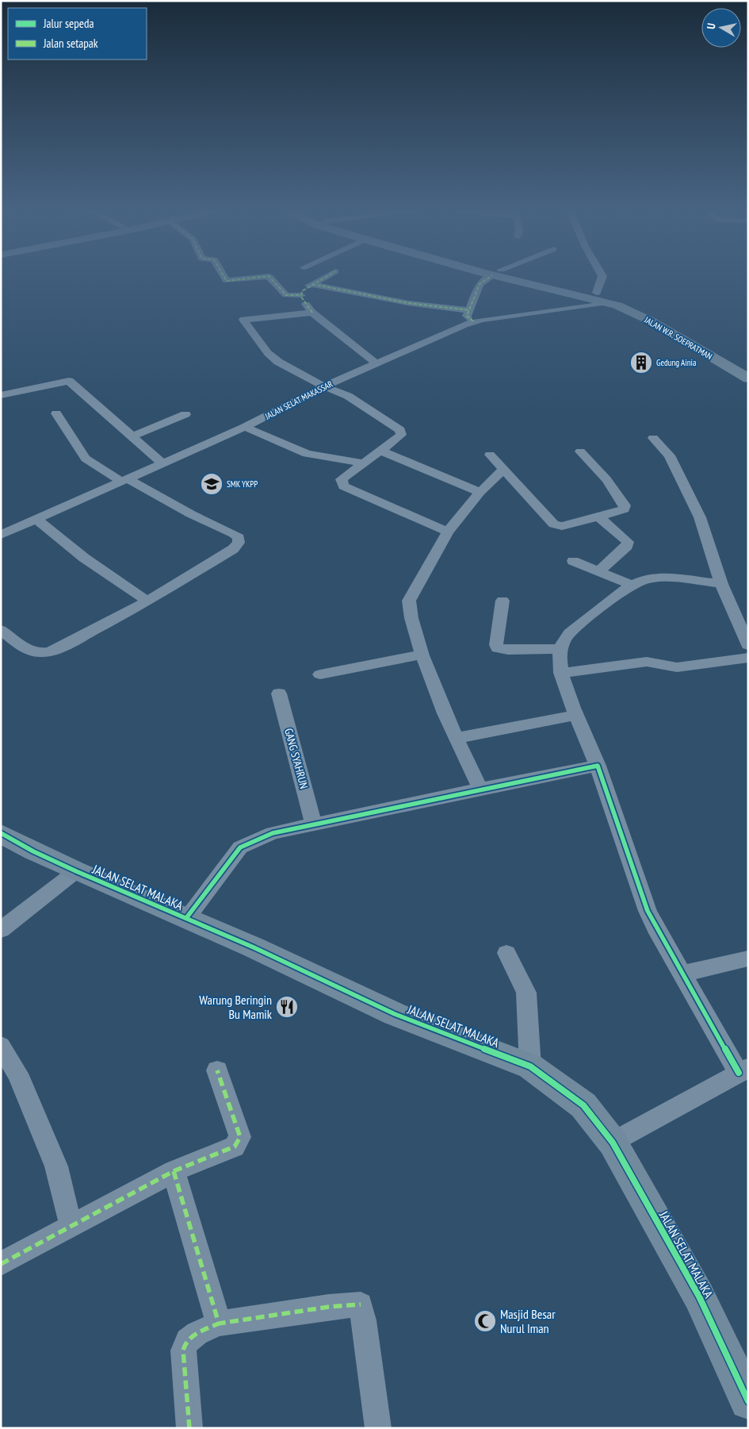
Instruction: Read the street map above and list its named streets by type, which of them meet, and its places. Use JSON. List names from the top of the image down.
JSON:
{
  "streets": {
    "street": [
      "JALAN W.R. SOEPRATMAN",
      "JALAN SELAT MAKASSAR",
      "GANG SYAHRUN",
      "JALAN SELAT MALAKA"
    ]
  },
  "crossings": [
    ["JALAN W.R. SOEPRATMAN", "JALAN SELAT MAKASSAR"]
  ],
  "places": {
    "building": ["Gedung Ainia"],
    "school or university": ["SMK YKPP"],
    "restaurant": ["Warung Beringin Bu Mamik"],
    "mosque": ["Masjid Besar Nurul Iman"]
  },
  "legend": ["Jalur sepeda", "Jalan setapak"],
  "north": "left"
}
